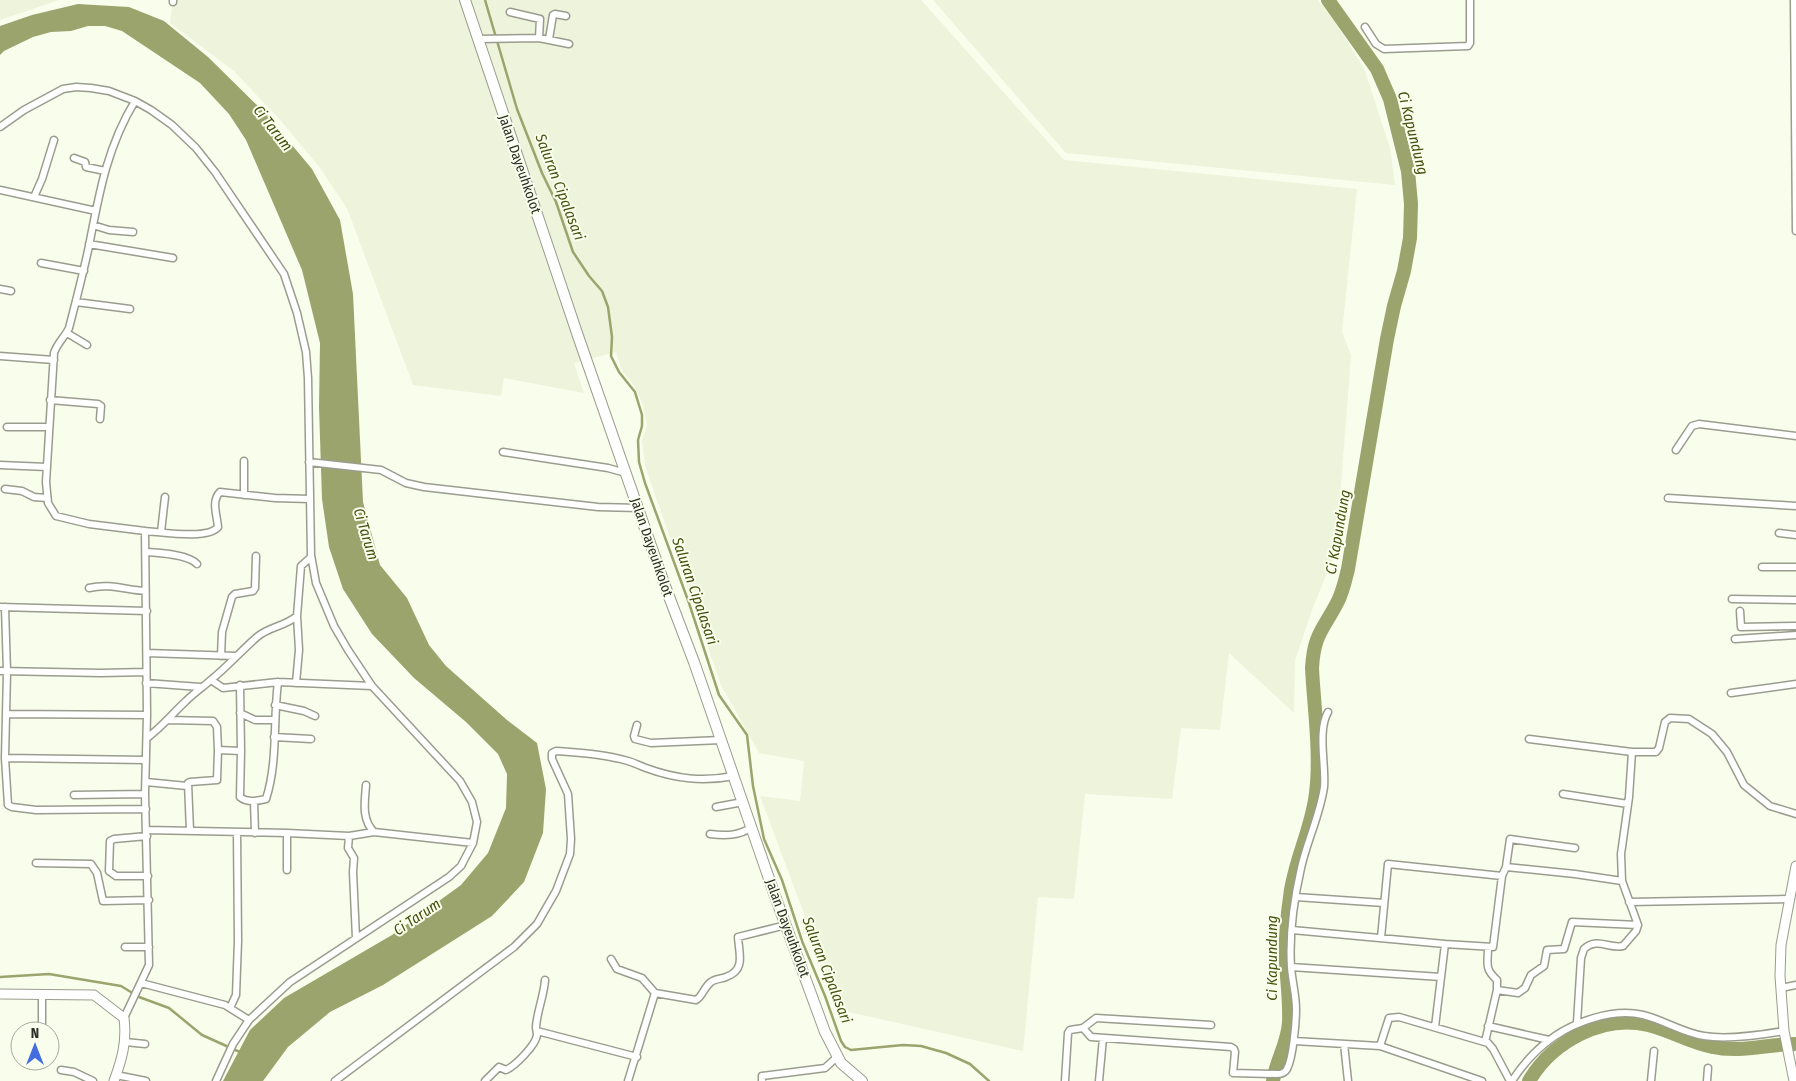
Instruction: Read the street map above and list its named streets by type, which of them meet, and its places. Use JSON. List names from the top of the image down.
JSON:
{
  "streets": {
    "main road": ["Jalan Dayeuhkolot"]
  },
  "water": ["Ci Tarum", "Ci Kapundung", "Saluran Cipalasari"],
  "north": "top"
}
